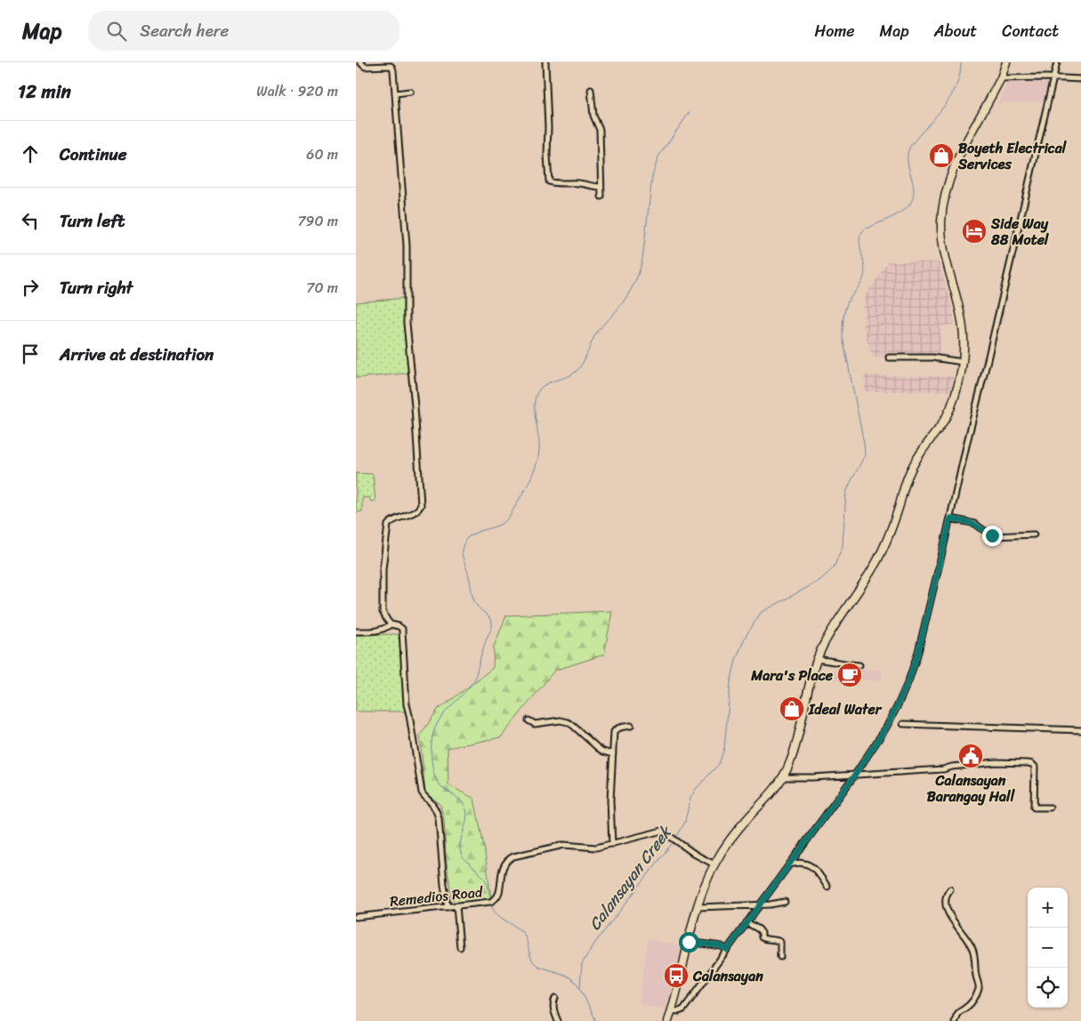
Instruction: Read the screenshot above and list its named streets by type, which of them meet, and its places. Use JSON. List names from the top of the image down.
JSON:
{
  "streets": {
    "street": ["Remedios Road"]
  },
  "water": ["Calansayan Creek"],
  "places": {
    "shop": ["Boyeth Electrical Services", "Ideal Water"],
    "hotel": ["Side Way 88 Motel"],
    "cafe": ["Mara's Place"],
    "public building": ["Calansayan Barangay Hall"],
    "bus stop": ["Calansayan"]
  },
  "page": {
    "header": "Map",
    "search": "Search here",
    "nav": [
      "Home",
      "Map",
      "About",
      "Contact"
    ],
    "heading": ["12 min", "Walk · 920 m"],
    "list": [
      ["Continue", "60 m"],
      ["Turn left", "790 m"],
      ["Turn right", "70 m"],
      "Arrive at destination"
    ],
    "map_buttons": ["+", "−"]
  }
}
